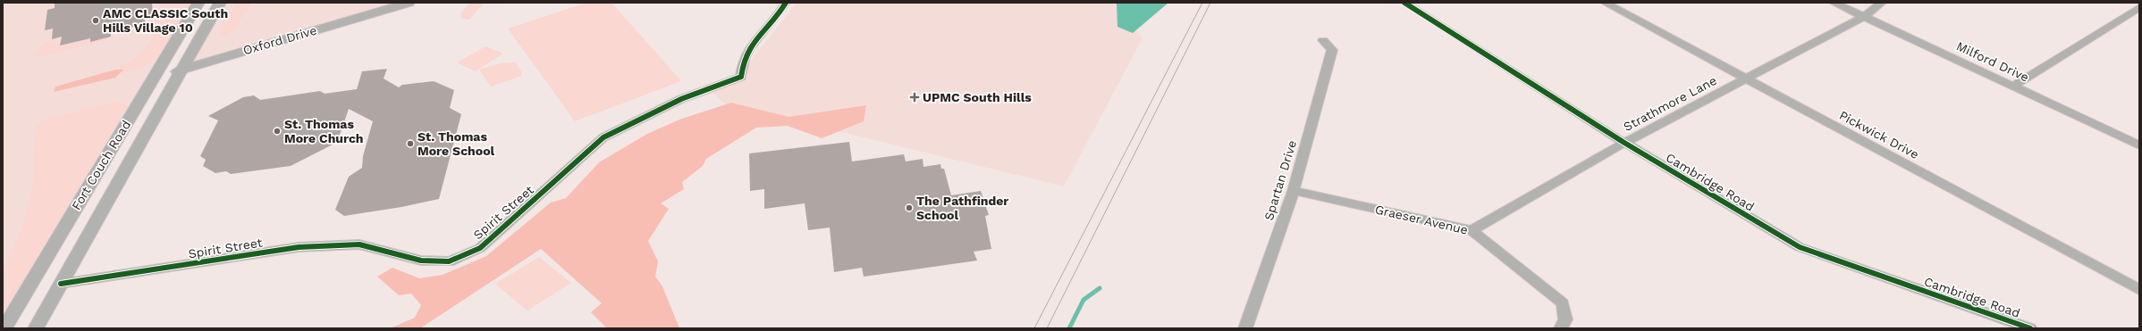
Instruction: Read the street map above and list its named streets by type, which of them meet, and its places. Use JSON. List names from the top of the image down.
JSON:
{
  "streets": {
    "street": [
      "Oxford Drive",
      "Milford Drive",
      "Strathmore Lane",
      "Pickwick Drive",
      "Fort Couch Road",
      "Spartan Drive",
      "Cambridge Road",
      "Spirit Street",
      "Graeser Avenue"
    ]
  },
  "crossings": [
    ["Oxford Drive", "Fort Couch Road"],
    ["Milford Drive", "Strathmore Lane"],
    ["Strathmore Lane", "Pickwick Drive"],
    ["Strathmore Lane", "Cambridge Road"],
    ["Strathmore Lane", "Graeser Avenue"],
    ["Fort Couch Road", "Spirit Street"],
    ["Spartan Drive", "Graeser Avenue"]
  ],
  "places": {
    "other": [
      "AMC CLASSIC South Hills Village 10",
      "St. Thomas More Church",
      "St. Thomas More School",
      "The Pathfinder School"
    ],
    "health": ["UPMC South Hills"]
  }
}
